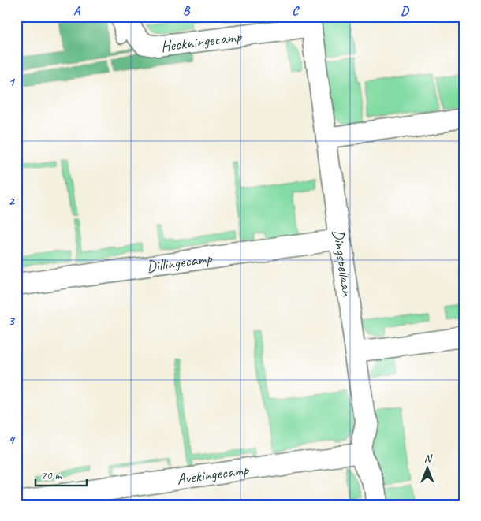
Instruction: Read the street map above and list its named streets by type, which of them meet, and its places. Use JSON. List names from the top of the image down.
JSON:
{
  "streets": {
    "street": [
      "Heckningecamp",
      "Dillingecamp",
      "Dingspellaan",
      "Avekingecamp"
    ]
  },
  "crossings": [
    ["Heckningecamp", "Dingspellaan"],
    ["Dillingecamp", "Dingspellaan"],
    ["Dingspellaan", "Avekingecamp"]
  ],
  "scale_bar": "20 m",
  "north": "top",
  "grid": {
    "columns": [
      "A",
      "B",
      "C",
      "D"
    ],
    "rows": [
      "1",
      "2",
      "3",
      "4"
    ]
  }
}
